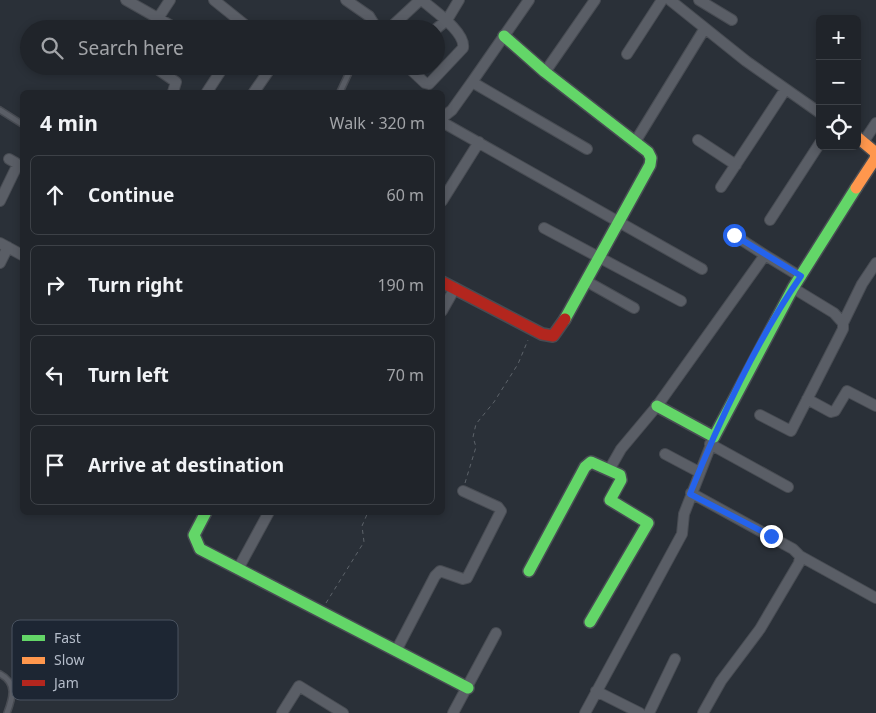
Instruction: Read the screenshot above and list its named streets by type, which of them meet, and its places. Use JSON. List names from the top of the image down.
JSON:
{
  "legend": ["Fast", "Slow", "Jam"],
  "page": {
    "map_buttons": ["+", "−"],
    "search": "Search here",
    "heading": ["4 min", "Walk · 320 m"],
    "list": [
      ["Continue", "60 m"],
      ["Turn right", "190 m"],
      ["Turn left", "70 m"],
      "Arrive at destination"
    ]
  }
}
